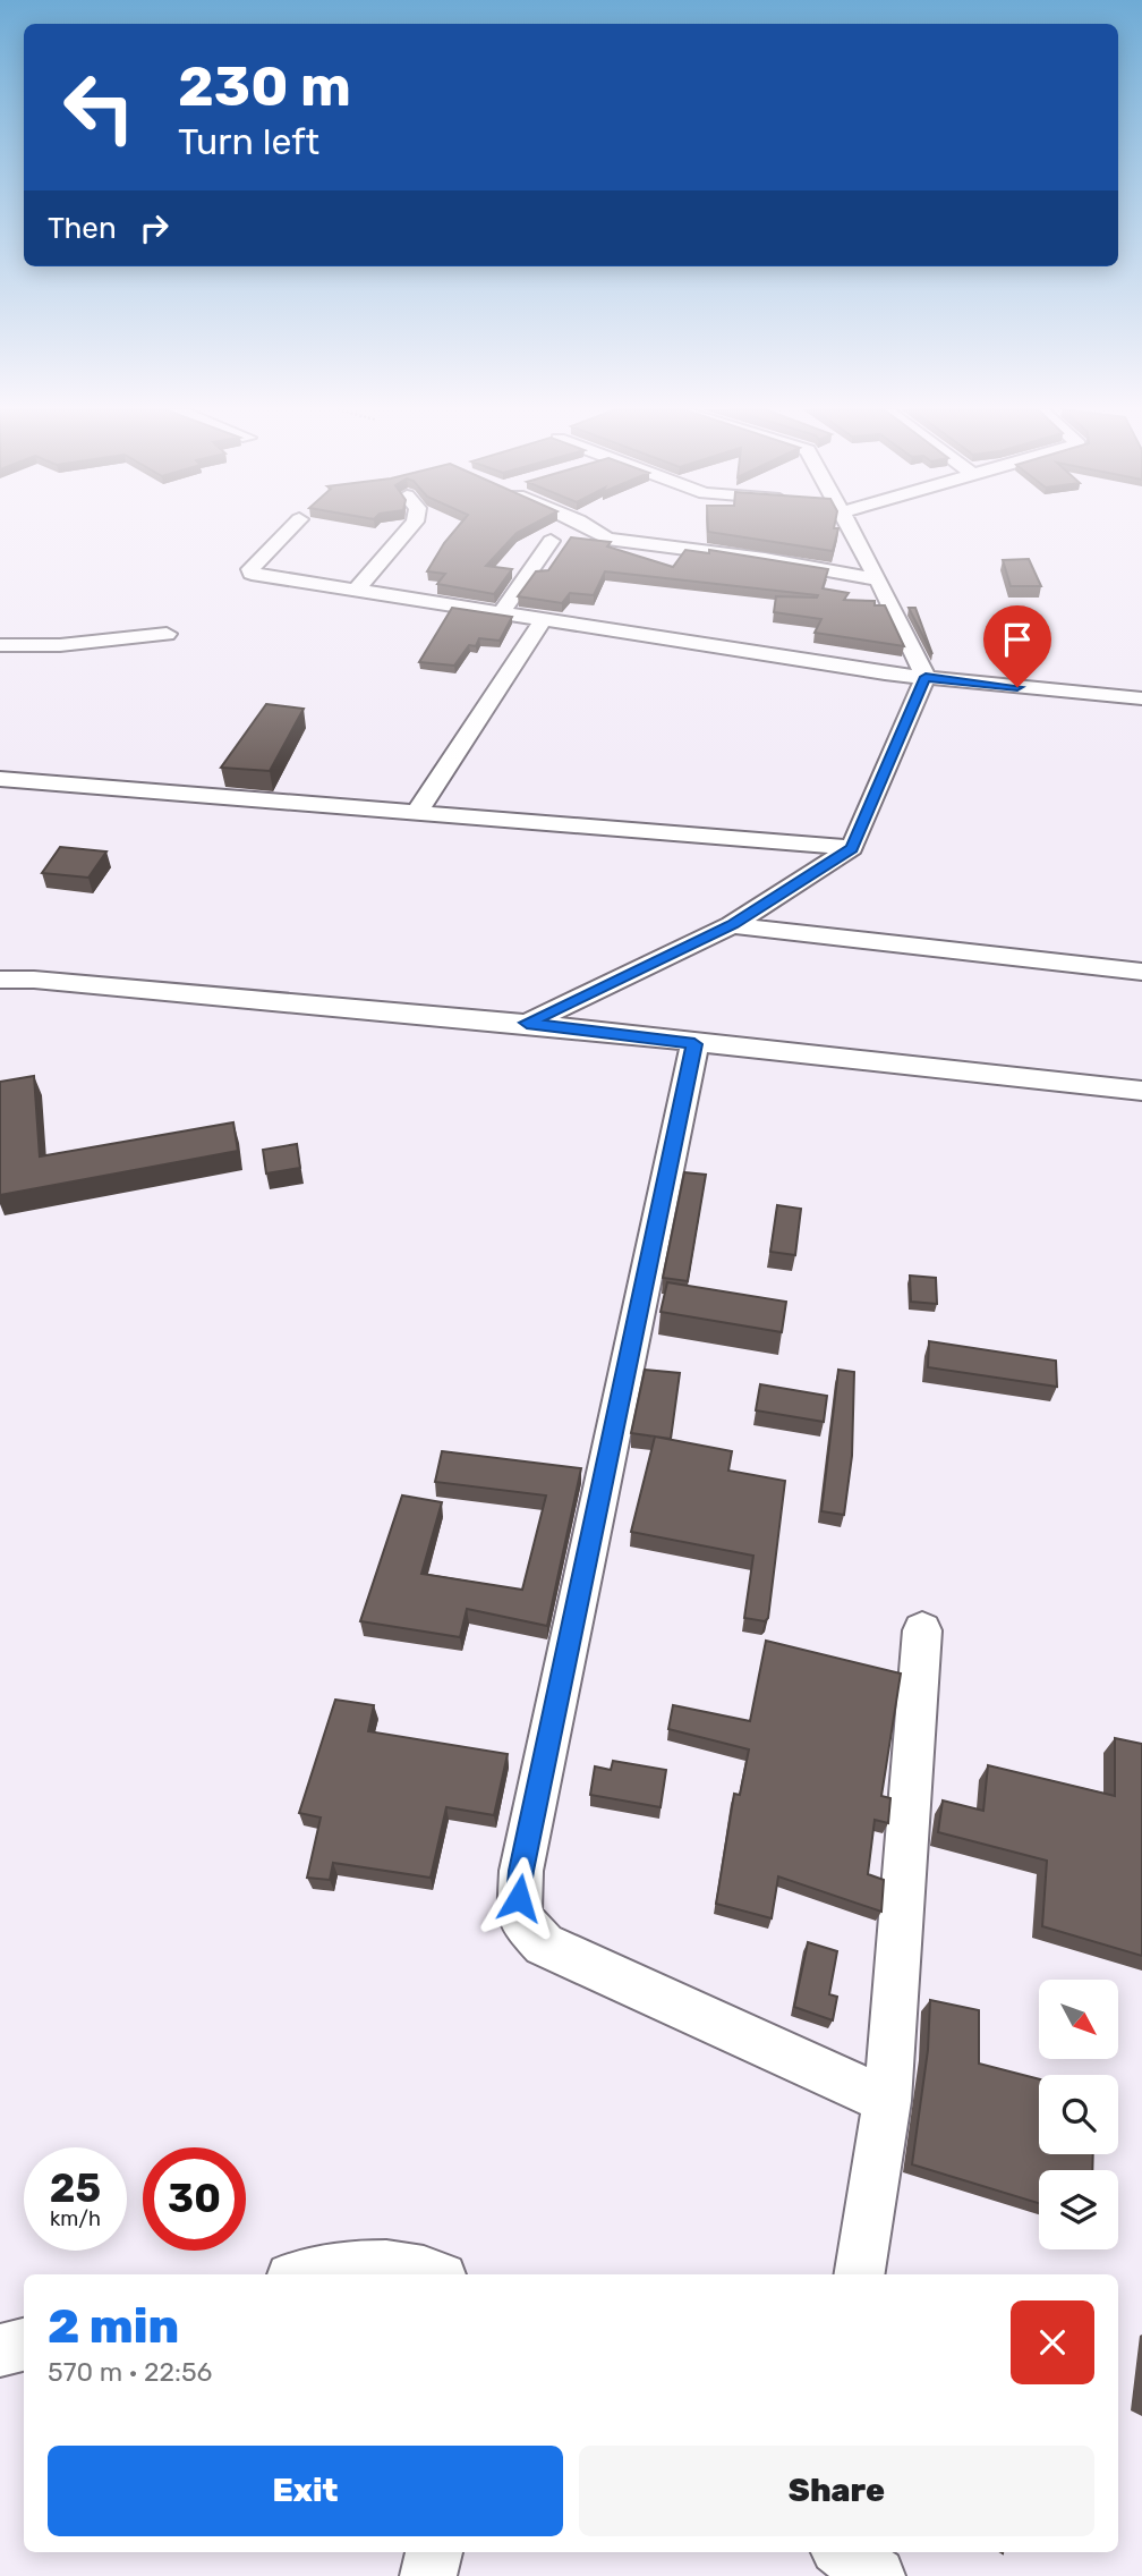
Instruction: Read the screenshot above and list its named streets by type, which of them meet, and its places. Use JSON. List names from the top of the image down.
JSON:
{
  "north": "bottom right",
  "page": {
    "turn": ["230 m", "Turn left"],
    "then": "Then",
    "speed": "25 km/h",
    "limit": "30",
    "heading": ["2 min", "570 m · 22:56"],
    "buttons": ["Exit", "Share"]
  }
}
